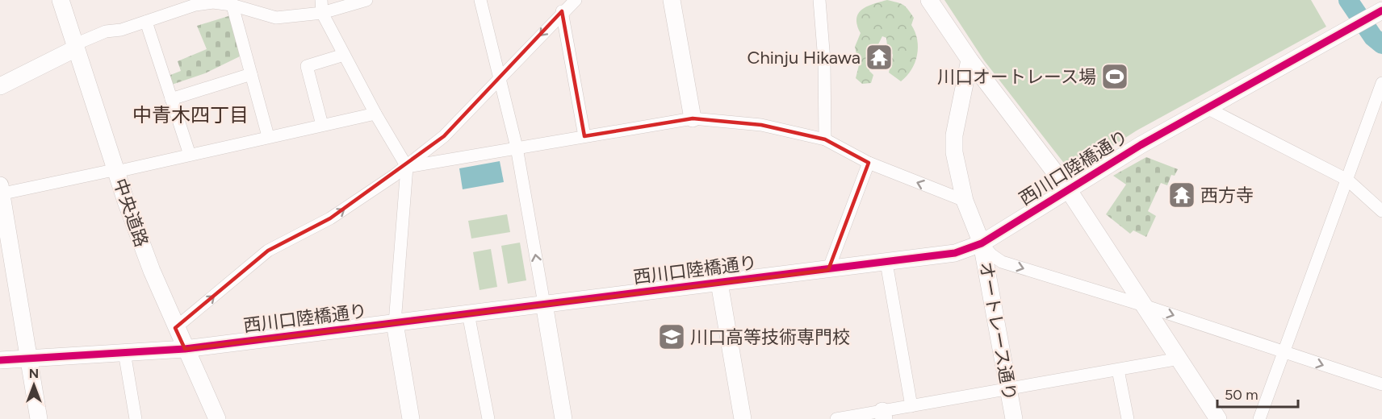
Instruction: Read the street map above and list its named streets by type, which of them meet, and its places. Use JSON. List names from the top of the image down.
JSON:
{
  "streets": {
    "street": ["西川口陸橋通り", "中央道路", "オートレース通り"]
  },
  "crossings": [
    ["西川口陸橋通り", "中央道路"],
    ["西川口陸橋通り", "オートレース通り"]
  ],
  "districts": ["中青木四丁目"],
  "places": {
    "temple": ["Chinju Hikawa", "西方寺"],
    "sports": ["川口オートレース場"],
    "school or university": ["川口高等技術専門校"]
  },
  "scale_bar": "50 m",
  "north": "top"
}
